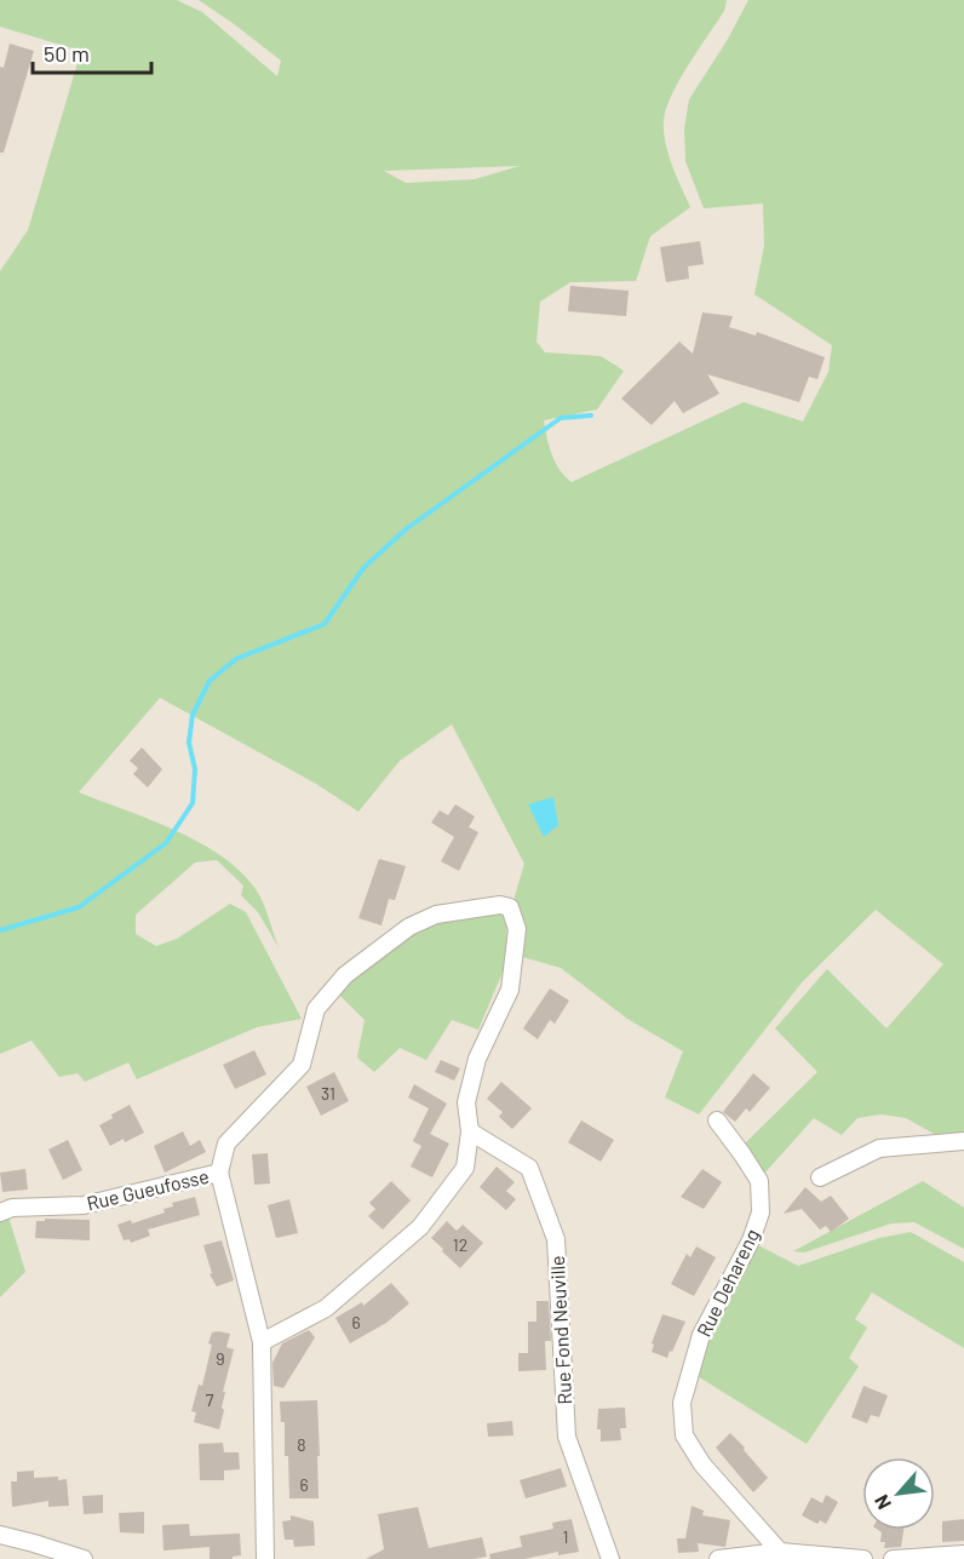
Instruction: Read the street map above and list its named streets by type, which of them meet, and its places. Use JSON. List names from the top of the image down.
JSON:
{
  "streets": {
    "street": ["Rue Gueufosse", "Rue Dehareng", "Rue Fond Neuville"]
  },
  "crossings": [
    ["Rue Gueufosse", "Rue Fond Neuville"]
  ],
  "house_numbers": [
    "31",
    "12",
    "6",
    "9",
    "7",
    "8",
    "6",
    "1"
  ],
  "scale_bar": "50 m",
  "north": "bottom left"
}
